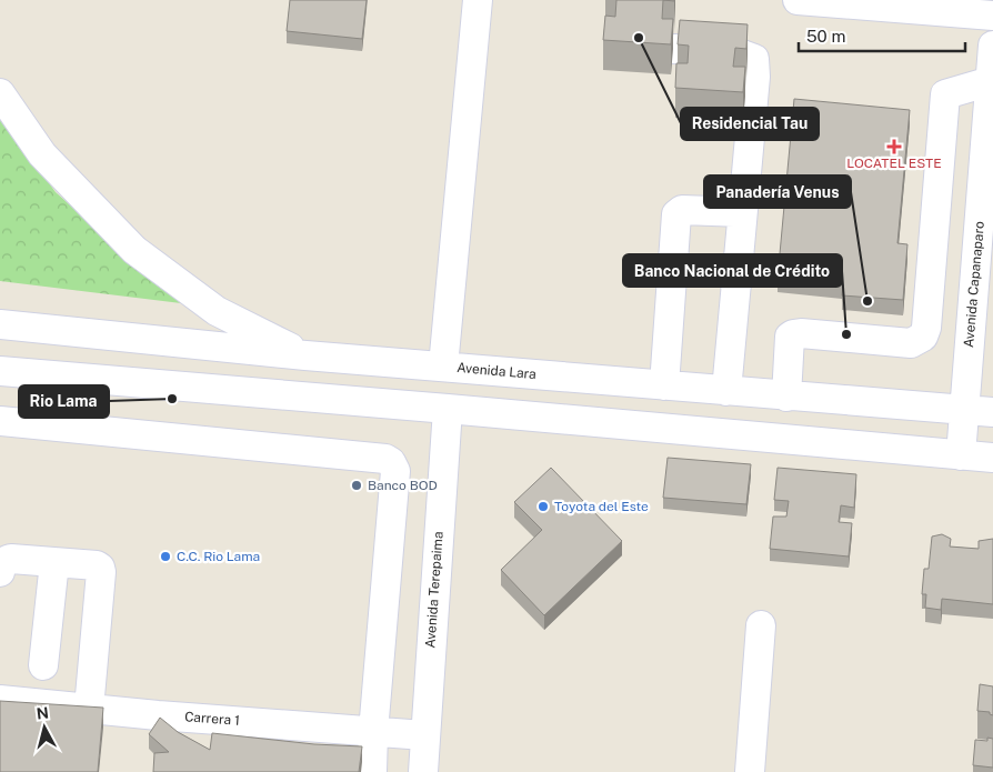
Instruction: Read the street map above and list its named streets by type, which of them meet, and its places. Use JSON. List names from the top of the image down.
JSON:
{
  "streets": {
    "street": [
      "Avenida Capanaparo",
      "Avenida Lara",
      "Avenida Terepaima",
      "Carrera 1"
    ]
  },
  "crossings": [
    ["Avenida Capanaparo", "Avenida Lara"],
    ["Avenida Terepaima", "Carrera 1"]
  ],
  "places": {
    "other": [
      "Residencial Tau",
      "Panadería Venus",
      "Banco Nacional de Crédito",
      "Rio Lama",
      "Banco BOD",
      "Toyota del Este",
      "C.C. Rio Lama"
    ],
    "health": ["LOCATEL ESTE"]
  },
  "scale_bar": "50 m",
  "north": "top"
}
